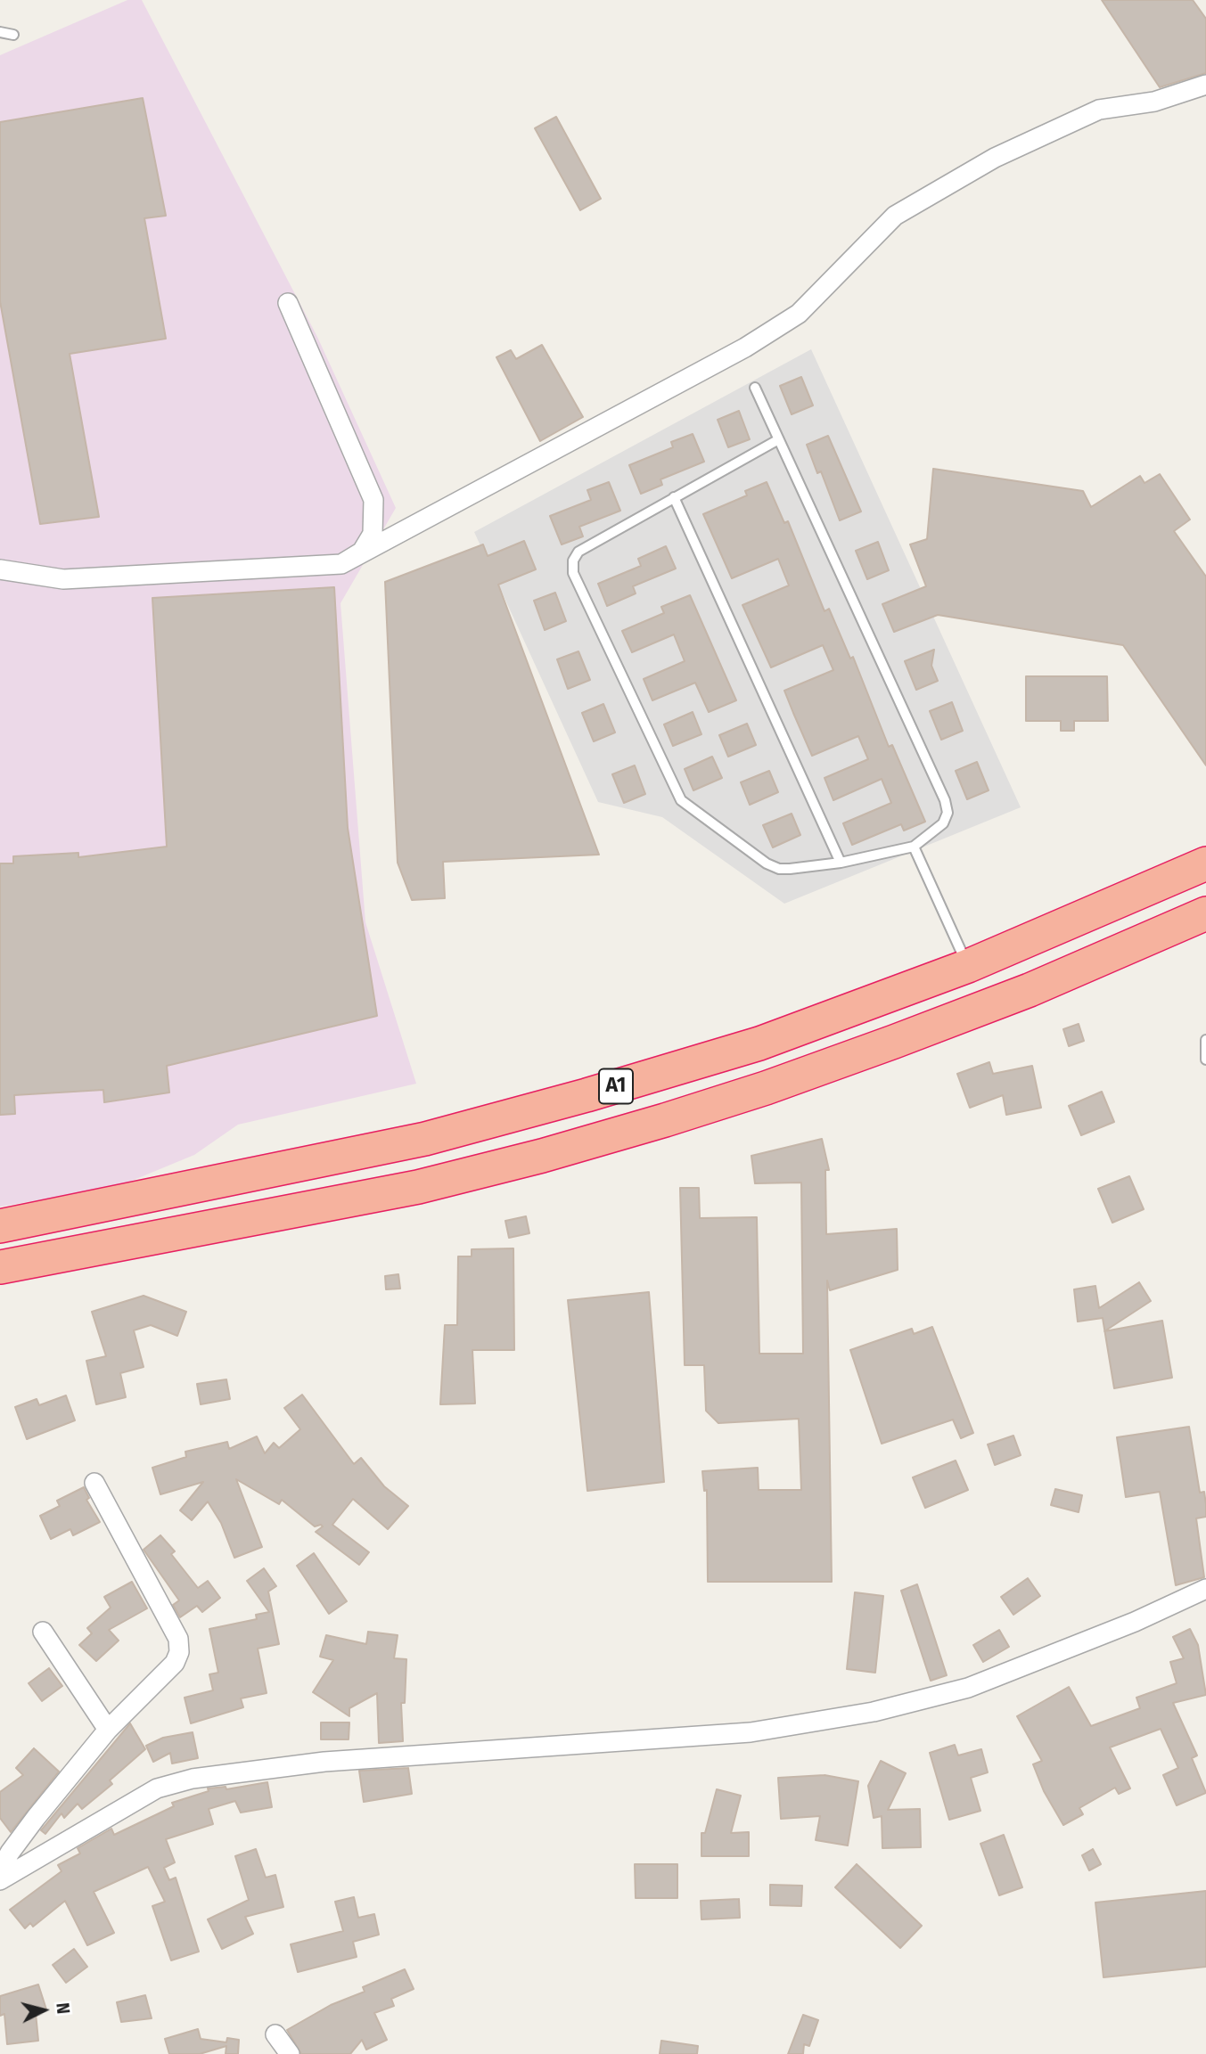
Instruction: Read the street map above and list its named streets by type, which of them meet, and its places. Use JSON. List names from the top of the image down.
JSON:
{
  "streets": {
    "highway": ["A1"]
  },
  "north": "right"
}
